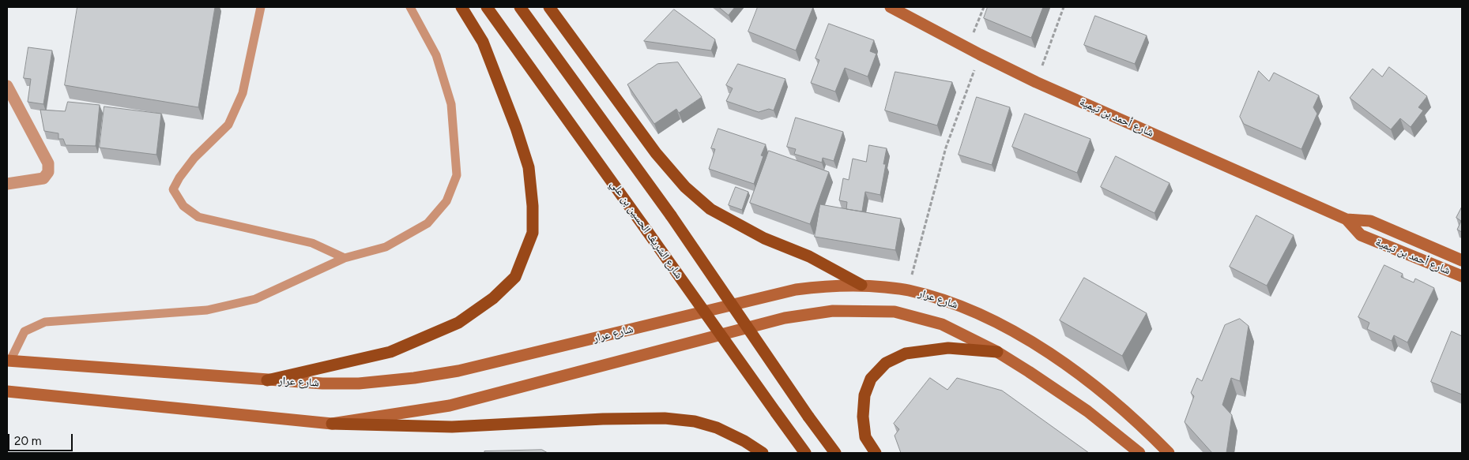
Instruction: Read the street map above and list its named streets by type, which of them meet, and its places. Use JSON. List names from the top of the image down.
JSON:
{
  "streets": {
    "main road": ["شارع أحمد بن تيمية", "شارع الشريف الحسين بن علي", "شارع عرار"]
  },
  "scale_bar": "20 m"
}
